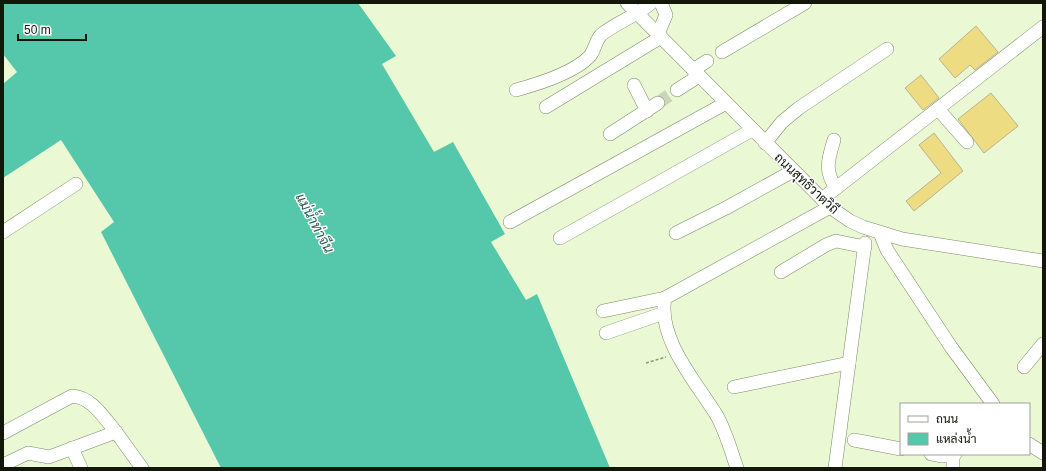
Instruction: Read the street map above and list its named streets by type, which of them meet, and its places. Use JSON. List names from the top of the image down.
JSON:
{
  "streets": {
    "street": ["ถนนสุทธิวาตวิถี"]
  },
  "water": ["แม่น้ำท่าจีน"],
  "legend": ["ถนน", "แหล่งน้ำ"],
  "scale_bar": "50 m"
}
